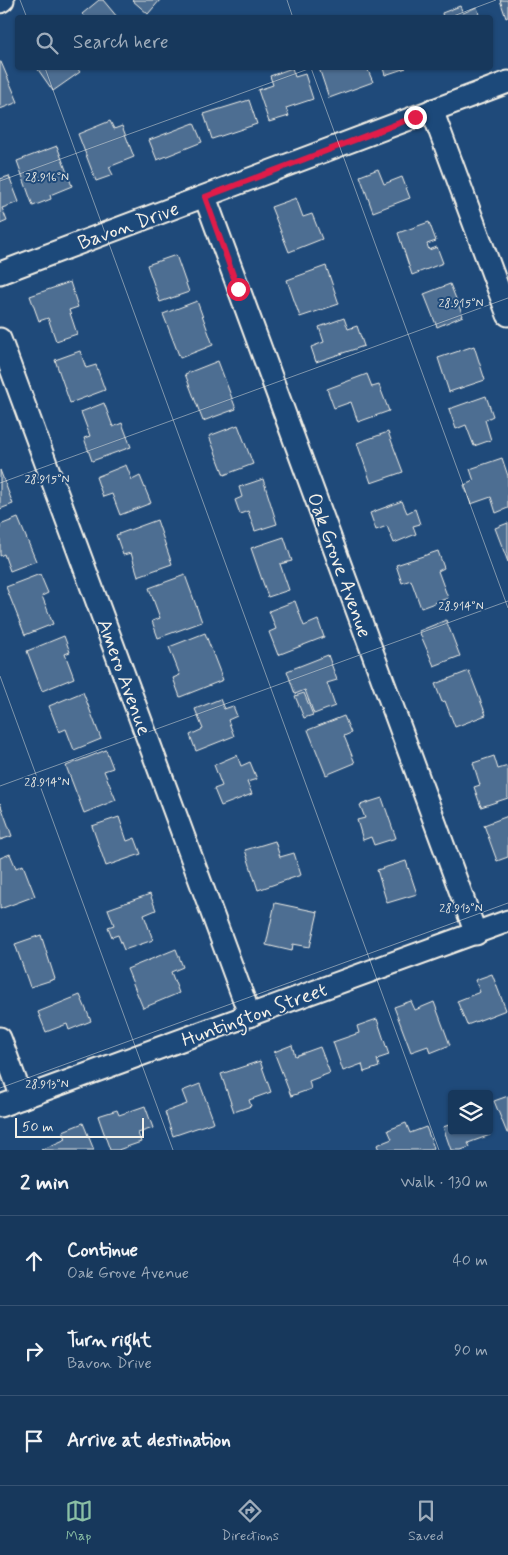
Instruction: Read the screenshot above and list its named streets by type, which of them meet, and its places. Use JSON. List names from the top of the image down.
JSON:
{
  "streets": {
    "street": [
      "Bavon Drive",
      "Oak Grove Avenue",
      "Amero Avenue",
      "Huntington Street"
    ]
  },
  "crossings": [
    ["Bavon Drive", "Oak Grove Avenue"],
    ["Oak Grove Avenue", "Huntington Street"],
    ["Amero Avenue", "Huntington Street"]
  ],
  "scale_bar": "50 m",
  "page": {
    "search": "Search here",
    "scale": "50 m",
    "heading": ["2 min", "Walk · 130 m"],
    "list": [
      ["Continue", "Oak Grove Avenue", "40 m"],
      ["Turn right", "Bavon Drive", "90 m"],
      "Arrive at destination"
    ],
    "nav": ["Map", "Directions", "Saved"]
  },
  "coordinates": [
    "28.916°N",
    "28.915°N",
    "28.914°N",
    "28.913°N"
  ]
}
